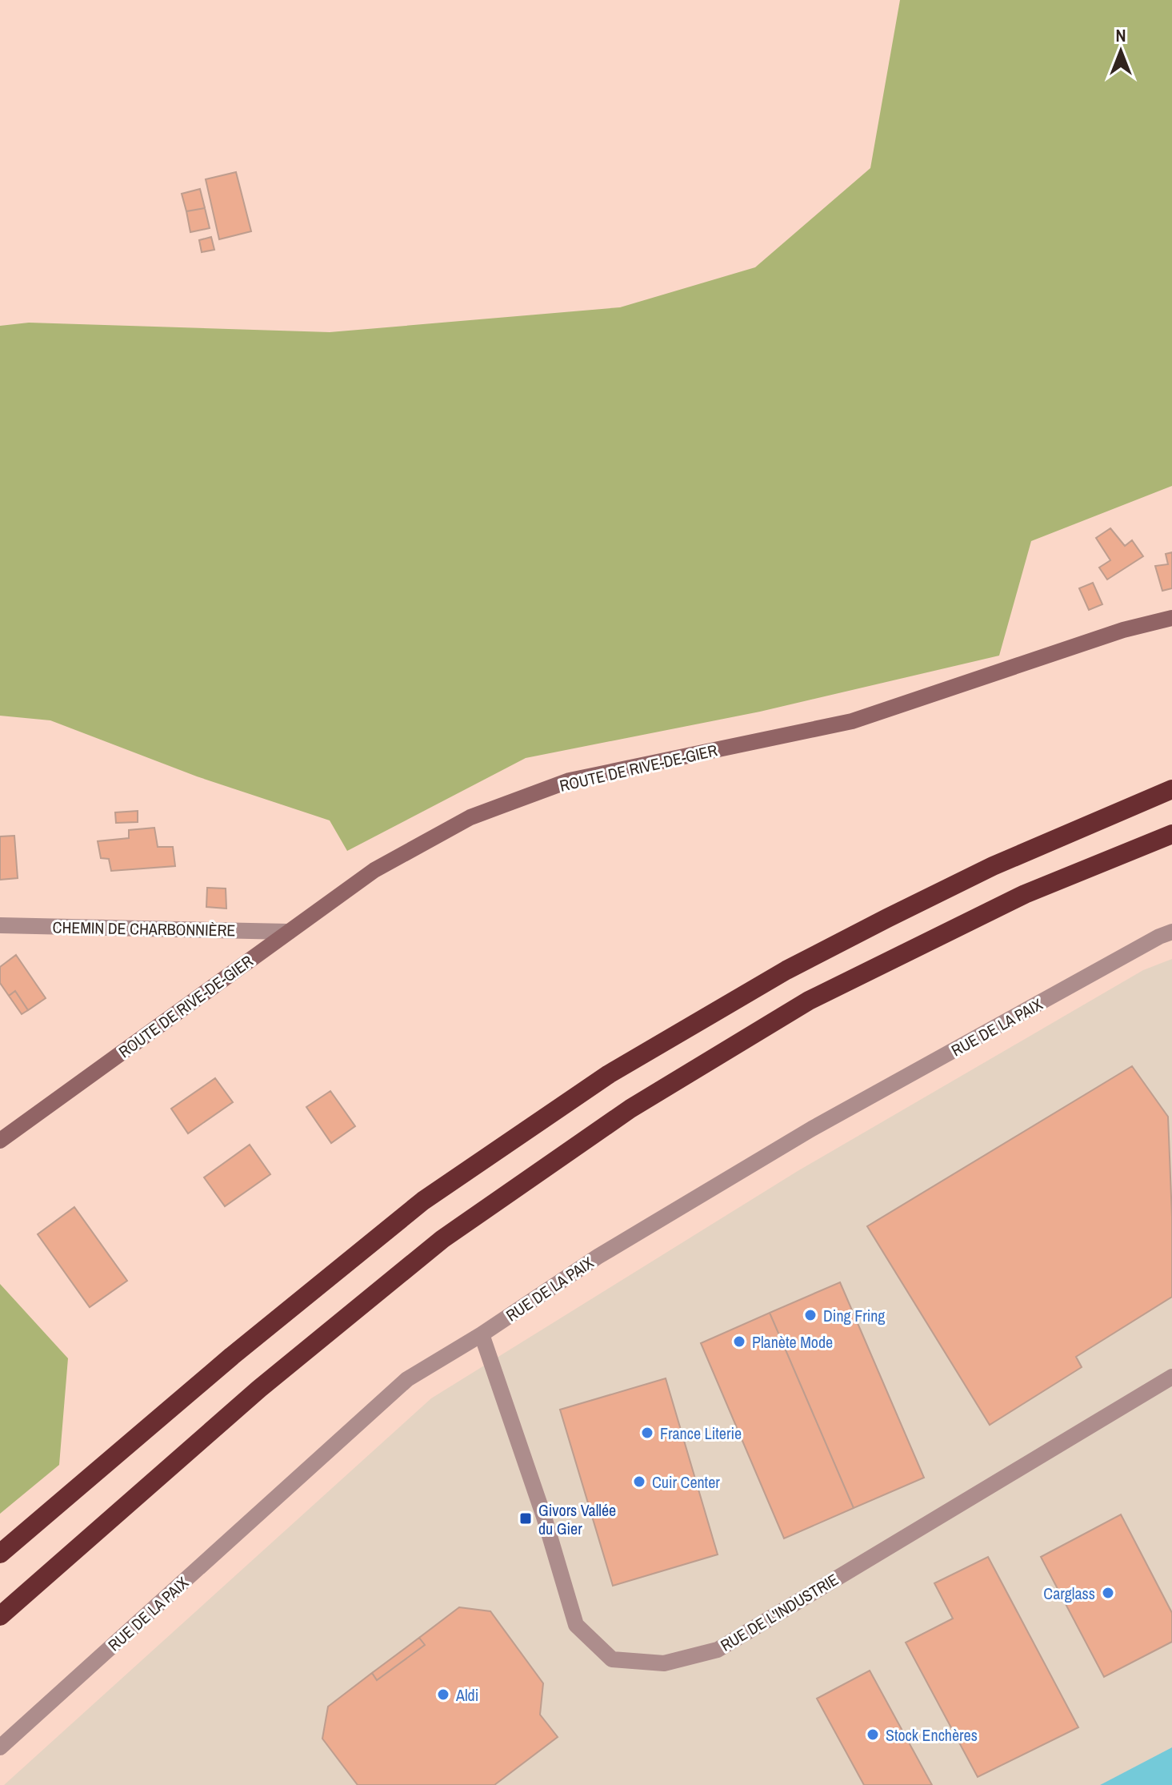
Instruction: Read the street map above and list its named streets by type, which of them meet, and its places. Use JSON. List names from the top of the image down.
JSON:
{
  "streets": {
    "main road": ["ROUTE DE RIVE-DE-GIER"],
    "street": ["CHEMIN DE CHARBONNIÈRE", "RUE DE LA PAIX", "RUE DE L'INDUSTRIE"]
  },
  "crossings": [
    ["ROUTE DE RIVE-DE-GIER", "CHEMIN DE CHARBONNIÈRE"],
    ["RUE DE LA PAIX", "RUE DE L'INDUSTRIE"]
  ],
  "places": {
    "other": [
      "Ding Fring",
      "Planète Mode",
      "France Literie",
      "Cuir Center",
      "Carglass",
      "Aldi",
      "Stock Enchères"
    ],
    "transit": ["Givors Vallée du Gier"]
  },
  "north": "top"
}
